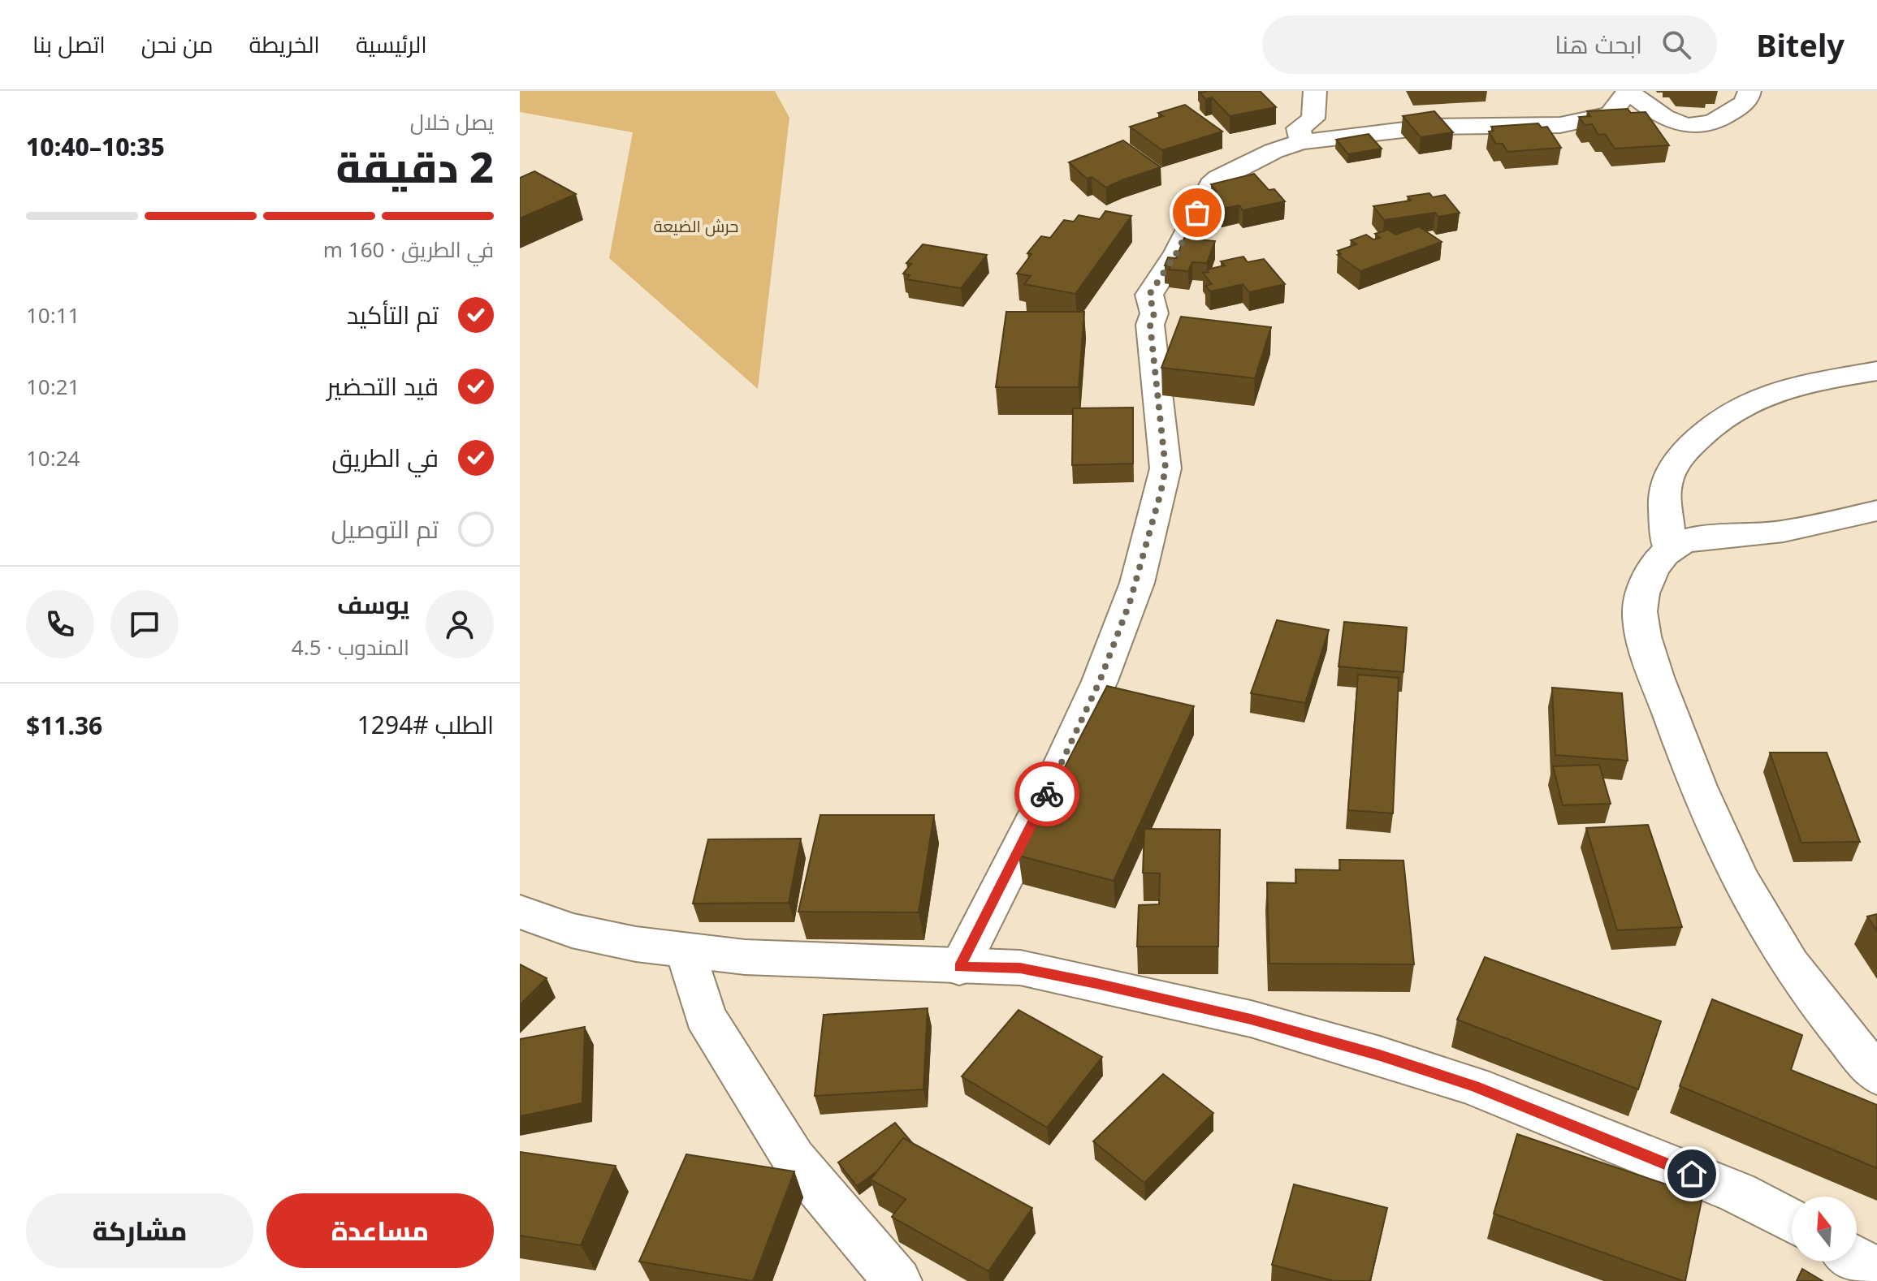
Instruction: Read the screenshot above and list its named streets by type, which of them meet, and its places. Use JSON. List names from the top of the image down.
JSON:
{
  "parks": ["حرش الضيعة"],
  "north": "top",
  "page": {
    "header": "Bitely",
    "search": "ابحث هنا",
    "nav": [
      "الرئيسية",
      "الخريطة",
      "من نحن",
      "اتصل بنا"
    ],
    "heading": ["2 دقيقة", "يصل خلال", "10:35–10:40"],
    "panel": [
      "يوسف",
      "المندوب · 4.5",
      "الطلب #1294",
      "$11.36"
    ],
    "bar": "في الطريق · 160 m",
    "list": [
      ["تم التأكيد", "10:11"],
      ["قيد التحضير", "10:21"],
      ["في الطريق", "10:24"],
      "تم التوصيل"
    ],
    "buttons": ["مساعدة", "مشاركة"]
  }
}
